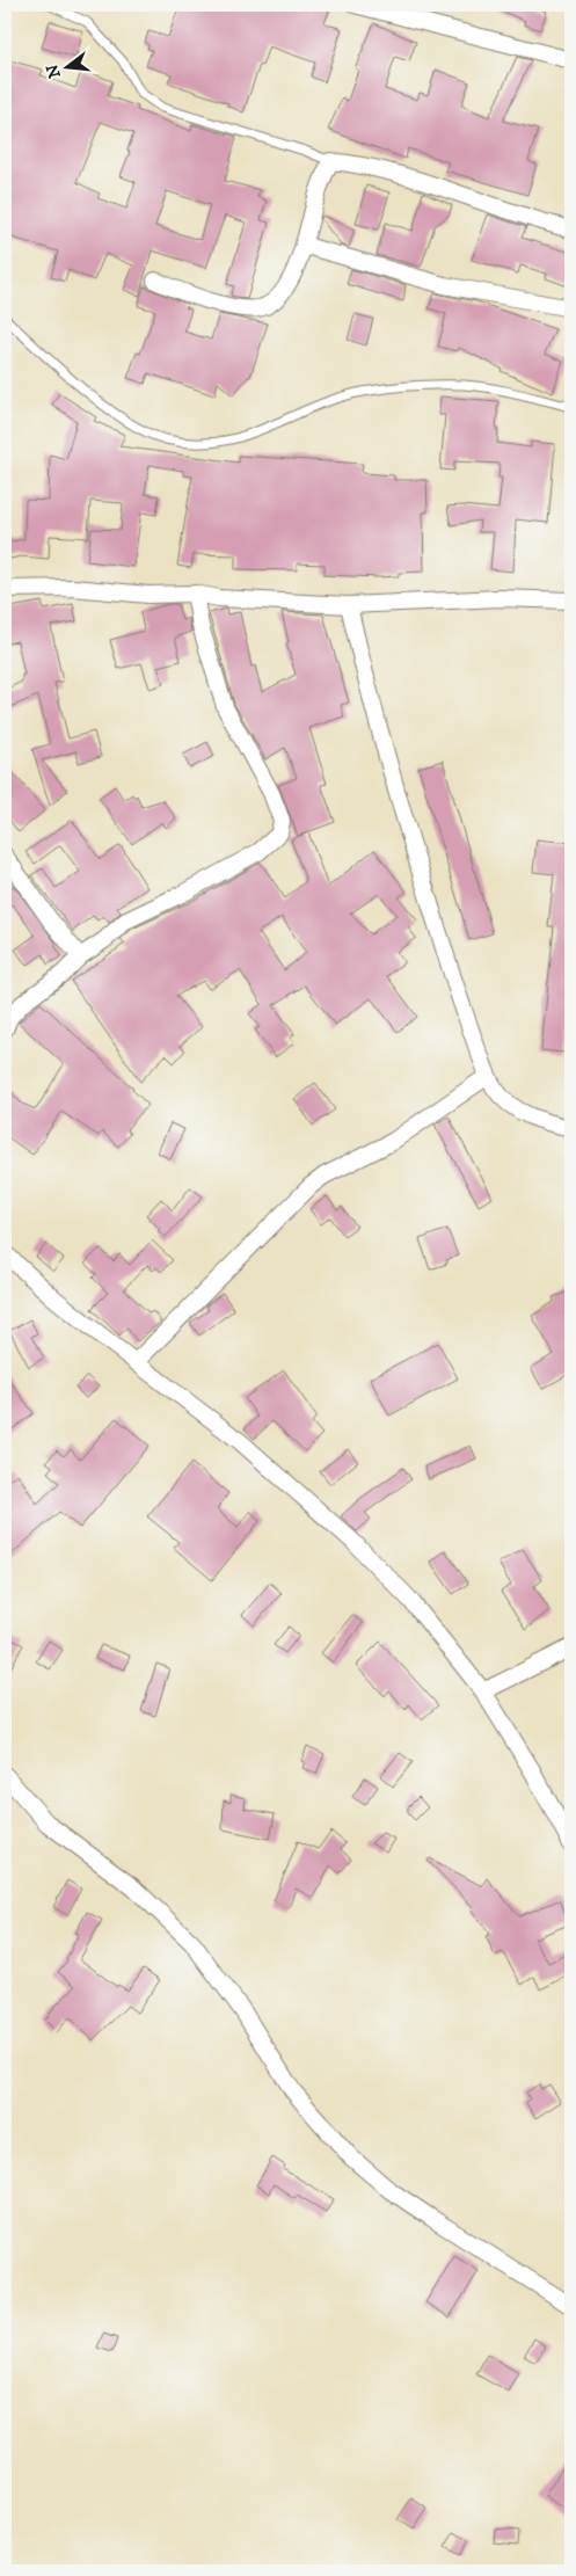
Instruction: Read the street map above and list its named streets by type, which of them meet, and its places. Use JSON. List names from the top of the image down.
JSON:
{
  "north": "left"
}
